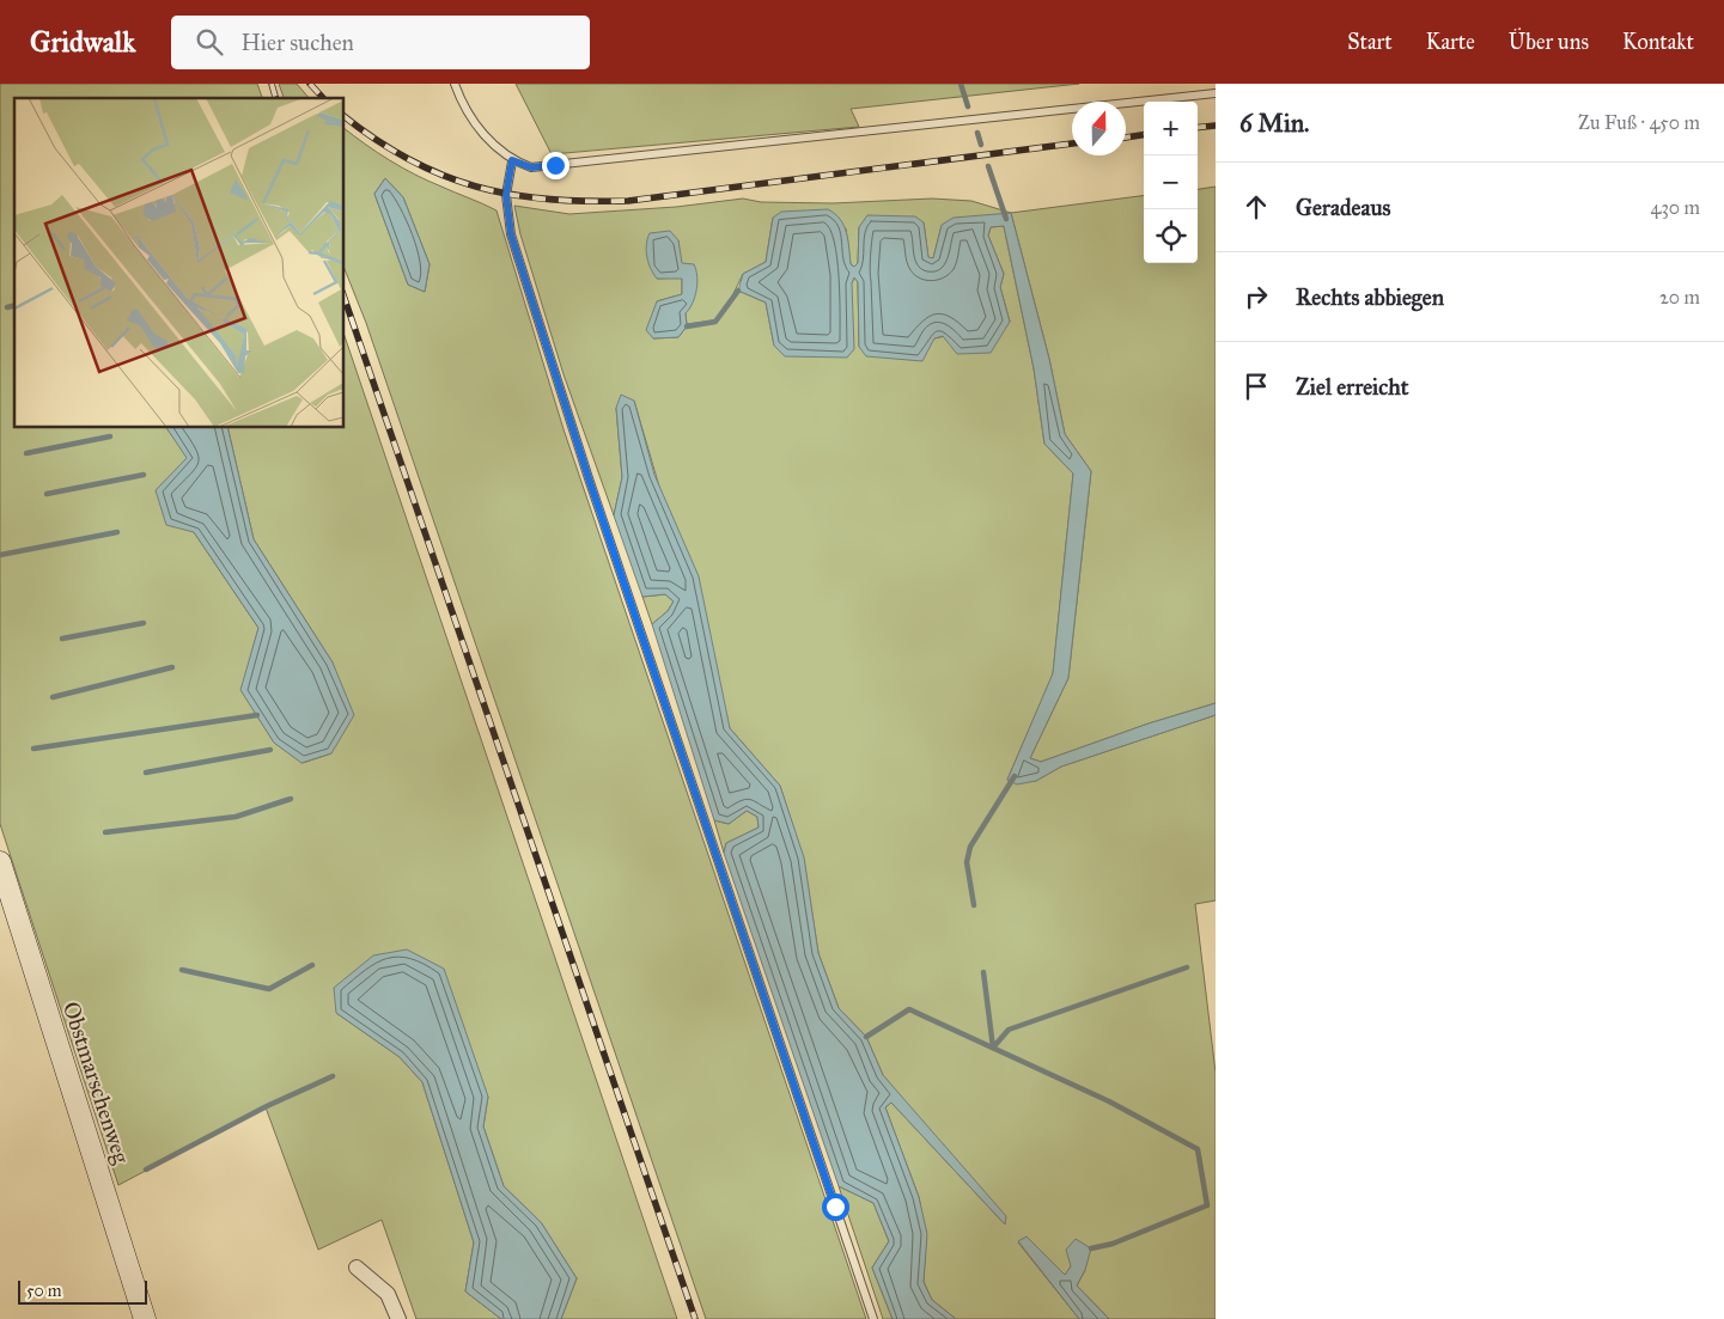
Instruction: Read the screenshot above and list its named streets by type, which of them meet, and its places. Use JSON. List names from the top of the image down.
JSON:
{
  "streets": {
    "main road": ["Obstmarschenweg"]
  },
  "scale_bar": "50 m",
  "north": "top",
  "page": {
    "header": "Gridwalk",
    "search": "Hier suchen",
    "nav": [
      "Start",
      "Karte",
      "Über uns",
      "Kontakt"
    ],
    "heading": ["6 Min.", "Zu Fuß · 450 m"],
    "map_buttons": ["+", "−"],
    "list": [
      ["Geradeaus", "430 m"],
      ["Rechts abbiegen", "20 m"],
      "Ziel erreicht"
    ],
    "scale": "50 m"
  }
}
